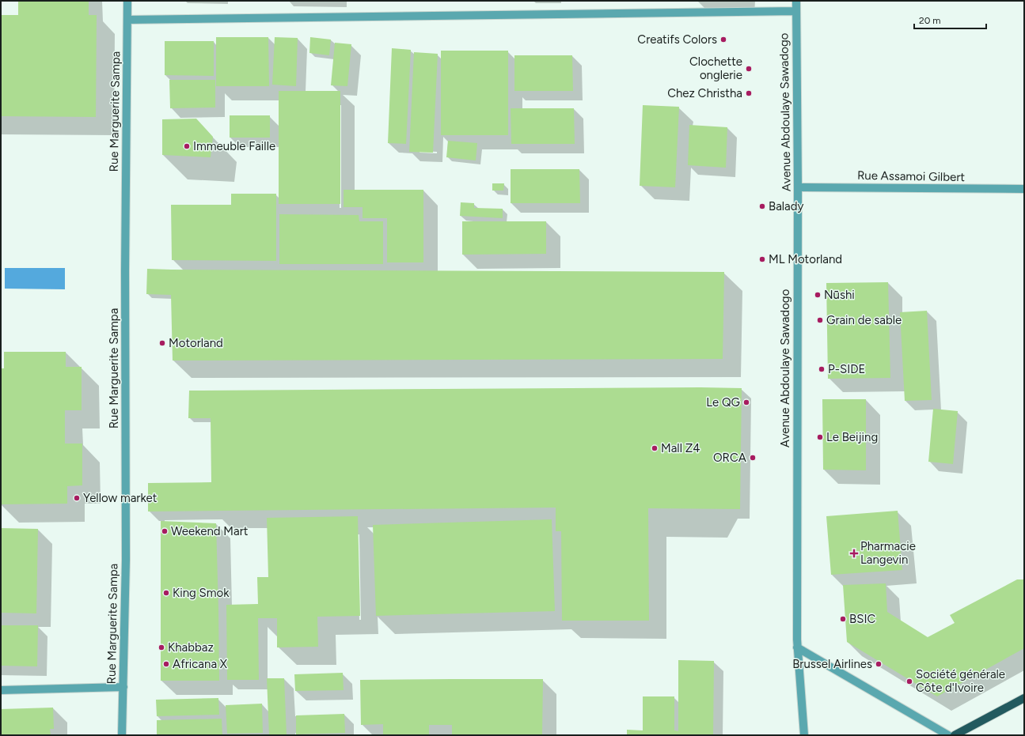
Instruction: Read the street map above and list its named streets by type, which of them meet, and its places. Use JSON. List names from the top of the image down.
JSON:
{
  "streets": {
    "street": ["Rue Marguerite Sampa", "Avenue Abdoulaye Sawadogo", "Rue Assamoi Gilbert"]
  },
  "crossings": [
    ["Avenue Abdoulaye Sawadogo", "Rue Assamoi Gilbert"]
  ],
  "places": {
    "other": [
      "Creatifs Colors",
      "Clochette onglerie",
      "Chez Christha",
      "Immeuble Faille",
      "Balady",
      "ML Motorland",
      "Nūshi",
      "Grain de sable",
      "Motorland",
      "P-SIDE",
      "Le QG",
      "Le Beijing",
      "Mall Z4",
      "ORCA",
      "Yellow market",
      "Weekend Mart",
      "King Smok",
      "BSIC",
      "Khabbaz",
      "Africana X",
      "Brussel Airlines",
      "Société générale Côte d'Ivoire"
    ],
    "health": ["Pharmacie Langevin"]
  },
  "scale_bar": "20 m"
}
